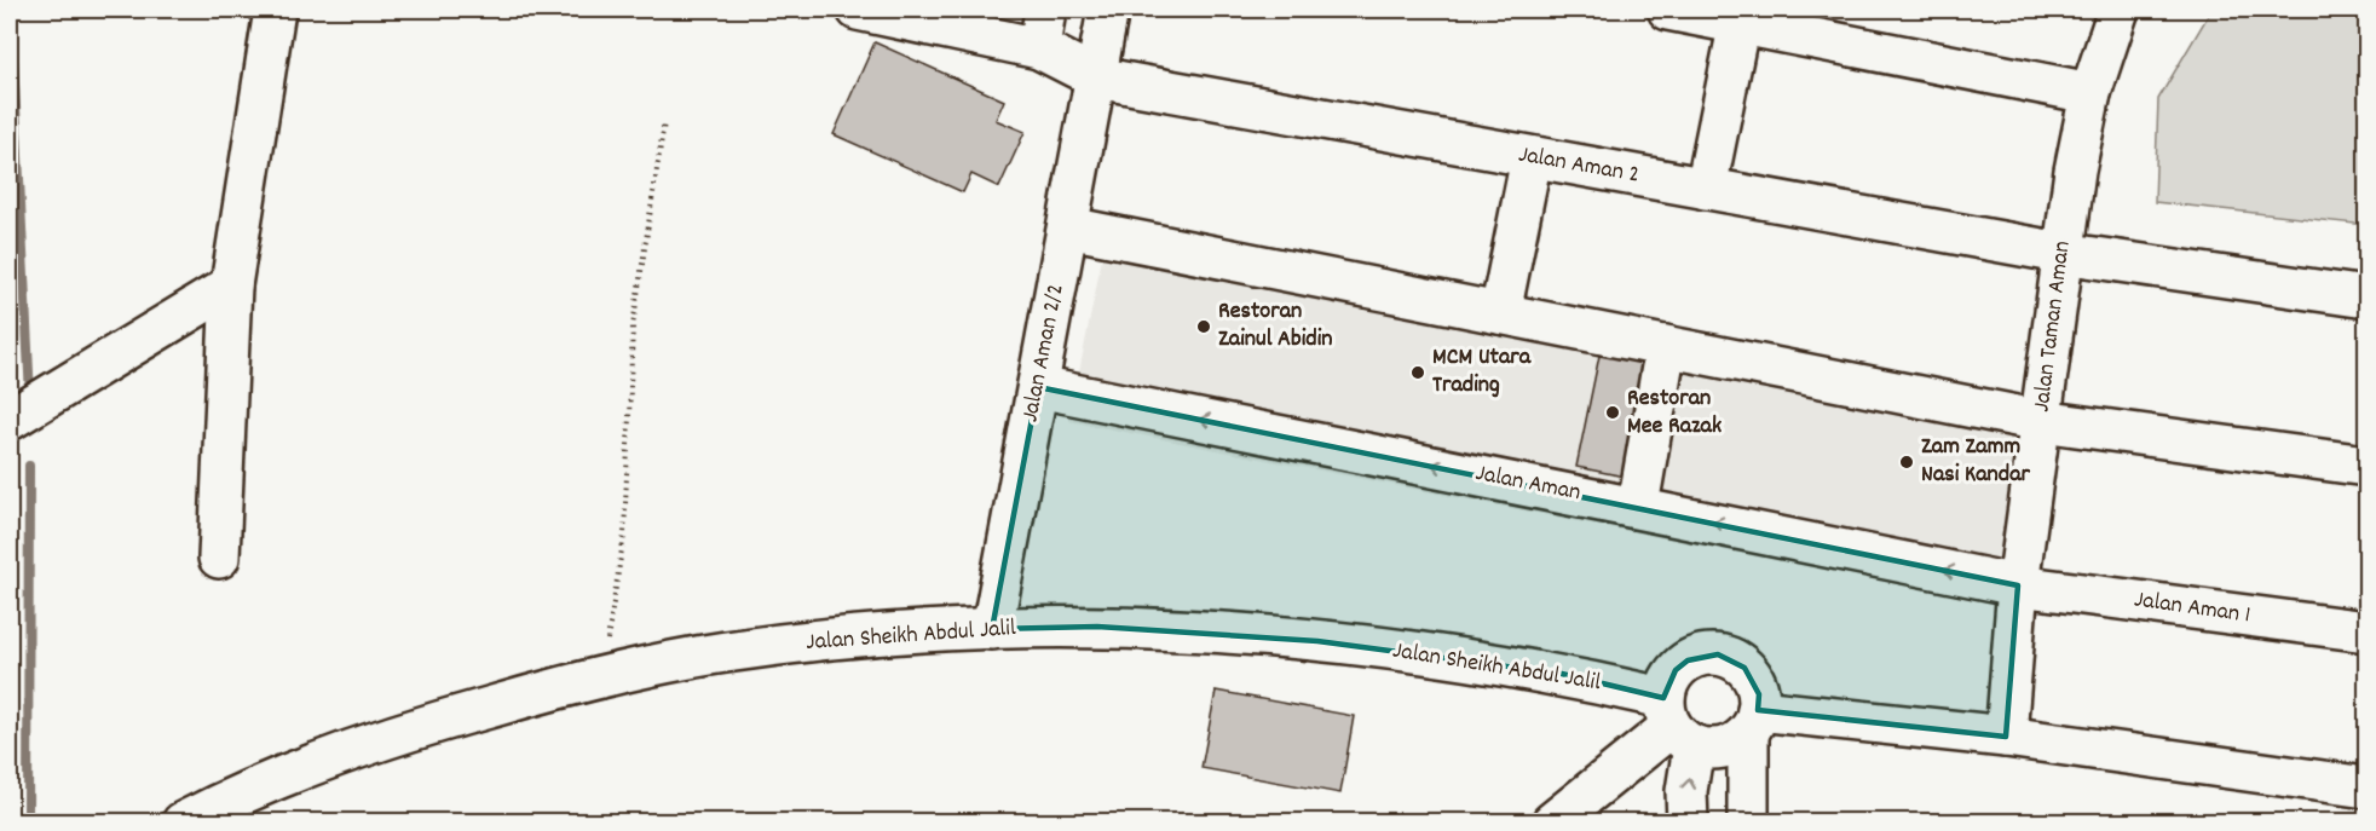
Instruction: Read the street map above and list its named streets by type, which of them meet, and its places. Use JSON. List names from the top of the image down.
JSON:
{
  "streets": {
    "street": [
      "Jalan Aman 2",
      "Jalan Taman Aman",
      "Jalan Aman 2/2",
      "Jalan Aman",
      "Jalan Aman 1",
      "Jalan Sheikh Abdul Jalil"
    ]
  },
  "crossings": [
    ["Jalan Aman 2", "Jalan Taman Aman"],
    ["Jalan Aman 2", "Jalan Aman 2/2"],
    ["Jalan Taman Aman", "Jalan Aman"],
    ["Jalan Taman Aman", "Jalan Aman 1"],
    ["Jalan Aman 2/2", "Jalan Aman"],
    ["Jalan Aman 2/2", "Jalan Sheikh Abdul Jalil"],
    ["Jalan Aman", "Jalan Aman 1"]
  ],
  "places": [
    "Restoran Zainul Abidin",
    "MCM Utara Trading",
    "Restoran Mee Razak",
    "Zam Zamm Nasi Kandar"
  ]
}
